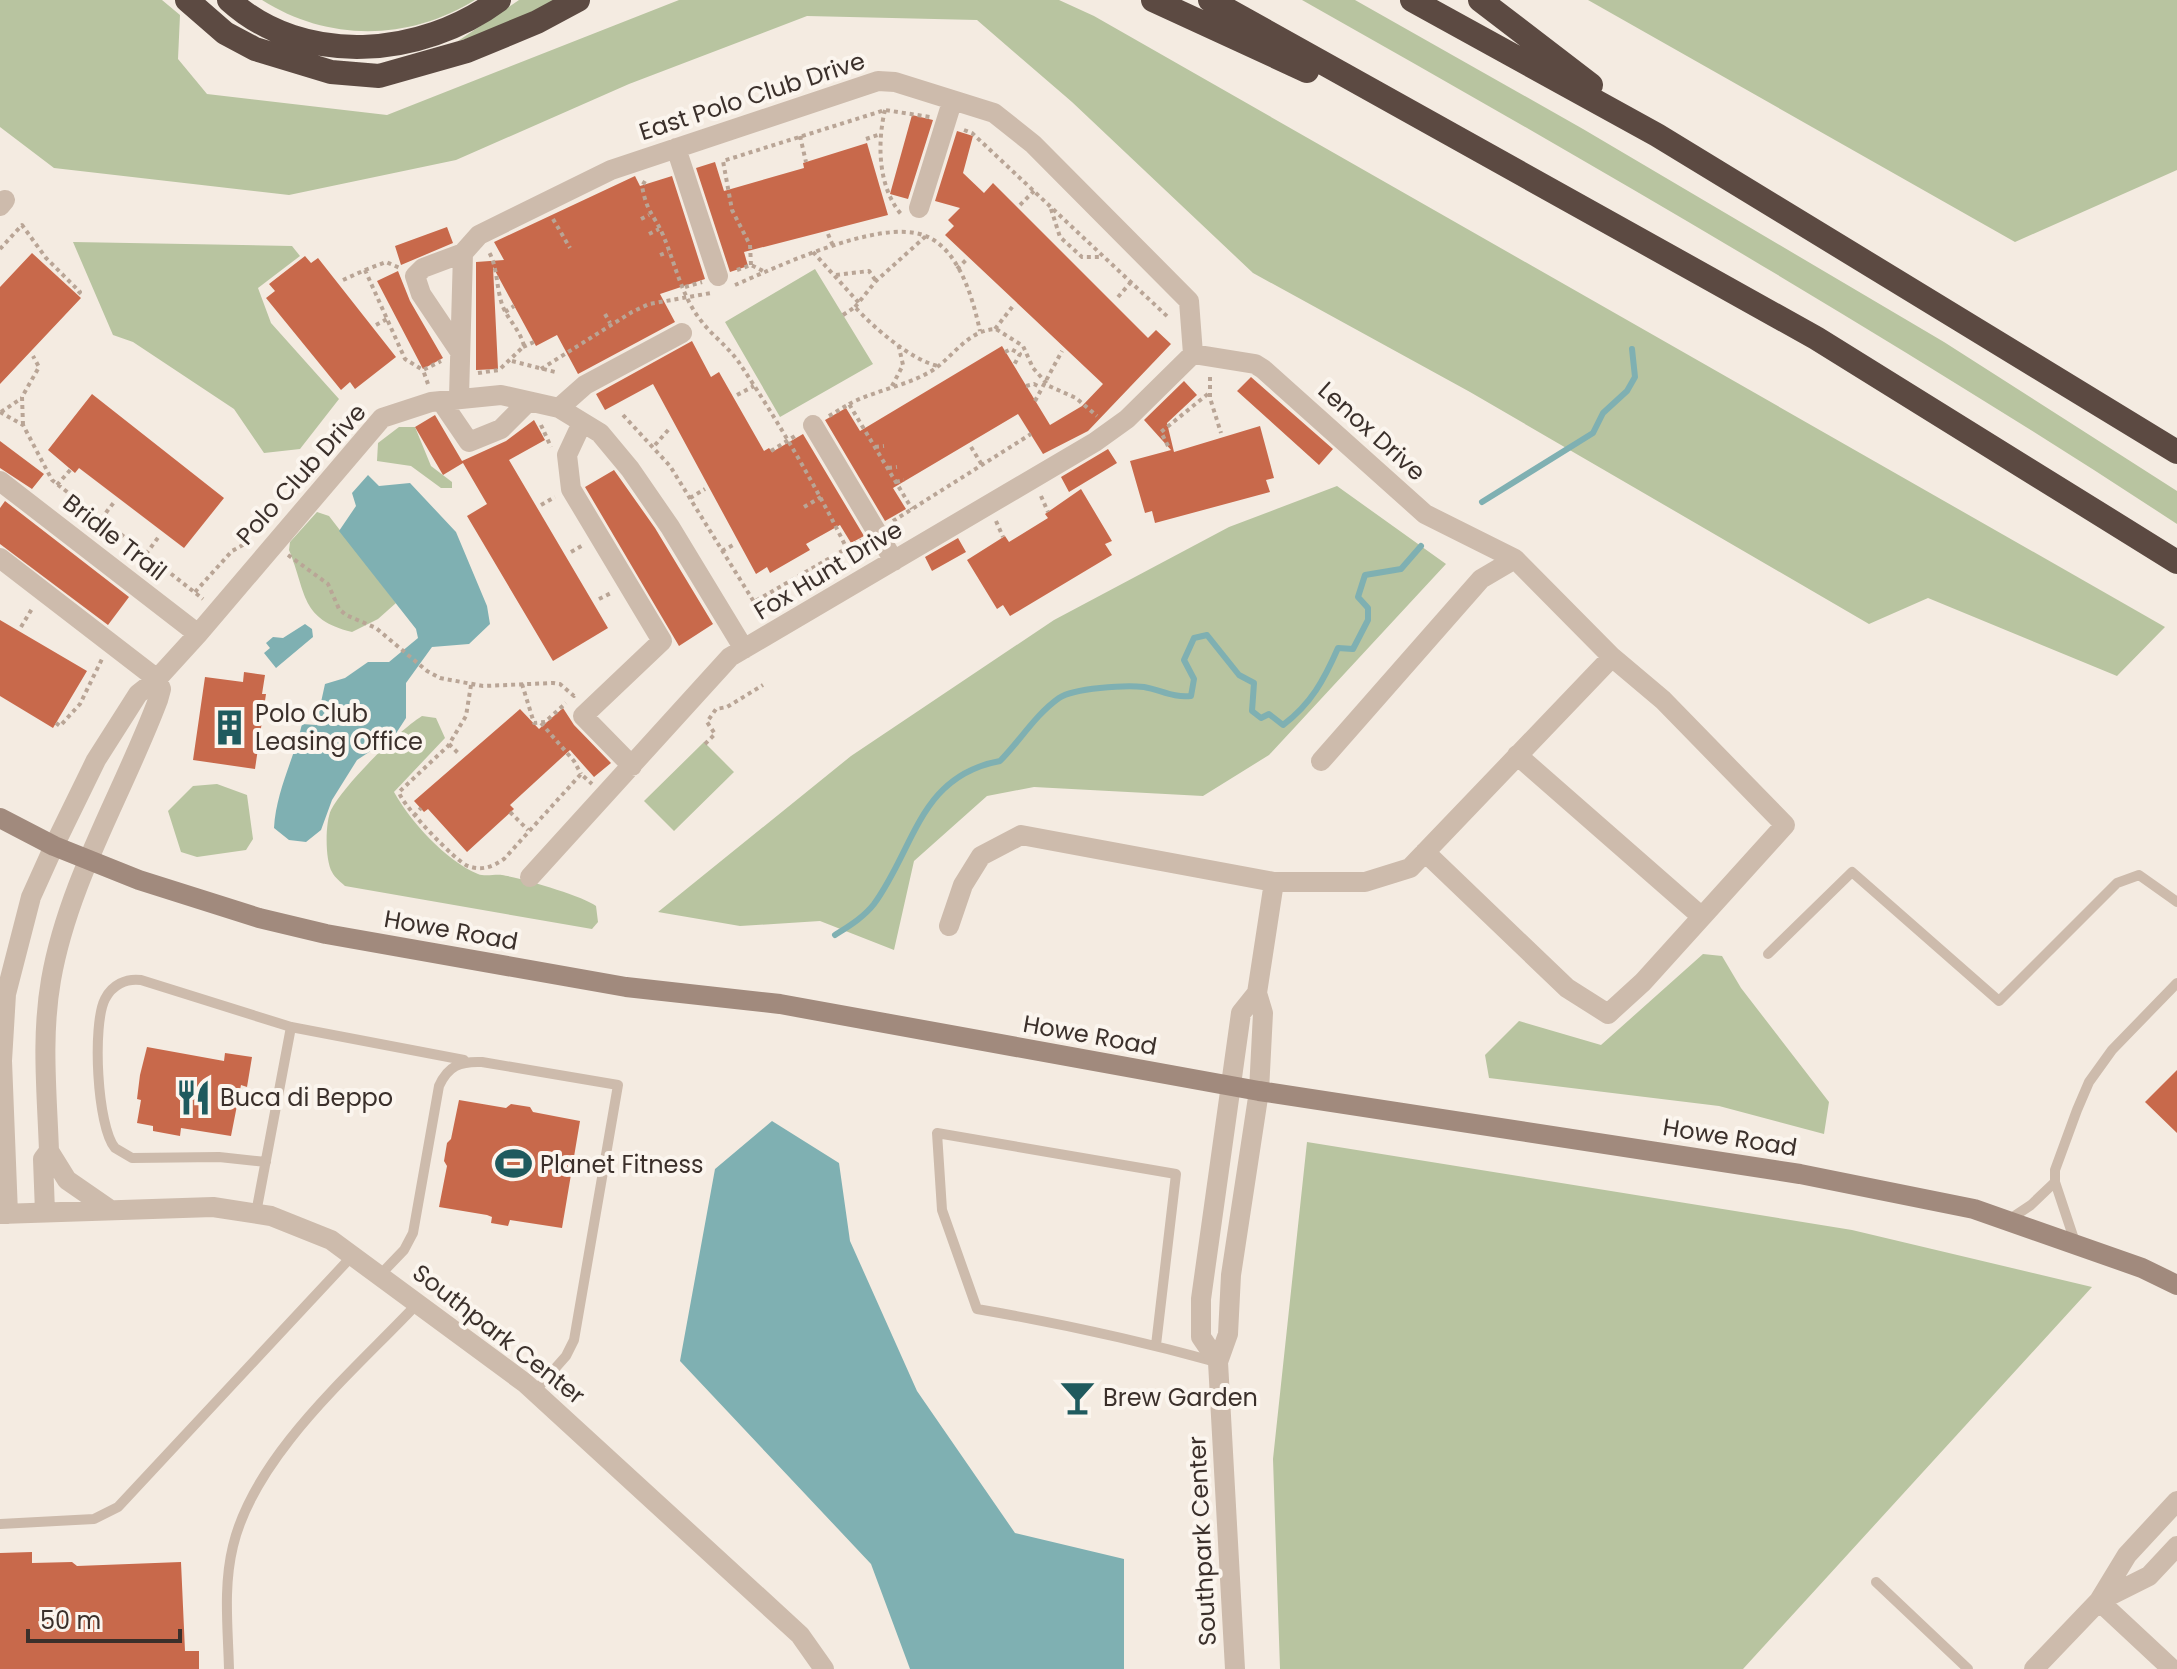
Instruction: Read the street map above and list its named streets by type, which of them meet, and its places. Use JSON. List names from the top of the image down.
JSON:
{
  "streets": {
    "street": [
      "East Polo Club Drive",
      "Lenox Drive",
      "Polo Club Drive",
      "Bridle Trail",
      "Fox Hunt Drive",
      "Howe Road",
      "Southpark Center"
    ]
  },
  "crossings": [
    ["East Polo Club Drive", "Lenox Drive"],
    ["East Polo Club Drive", "Fox Hunt Drive"],
    ["Lenox Drive", "Fox Hunt Drive"],
    ["Polo Club Drive", "Bridle Trail"],
    ["Polo Club Drive", "Fox Hunt Drive"],
    ["Polo Club Drive", "Howe Road"],
    ["Polo Club Drive", "Southpark Center"],
    ["Howe Road", "Southpark Center"]
  ],
  "places": {
    "building": ["Polo Club Leasing Office"],
    "restaurant": ["Buca di Beppo"],
    "sports": ["Planet Fitness"],
    "bar": ["Brew Garden"]
  },
  "scale_bar": "50 m"
}
